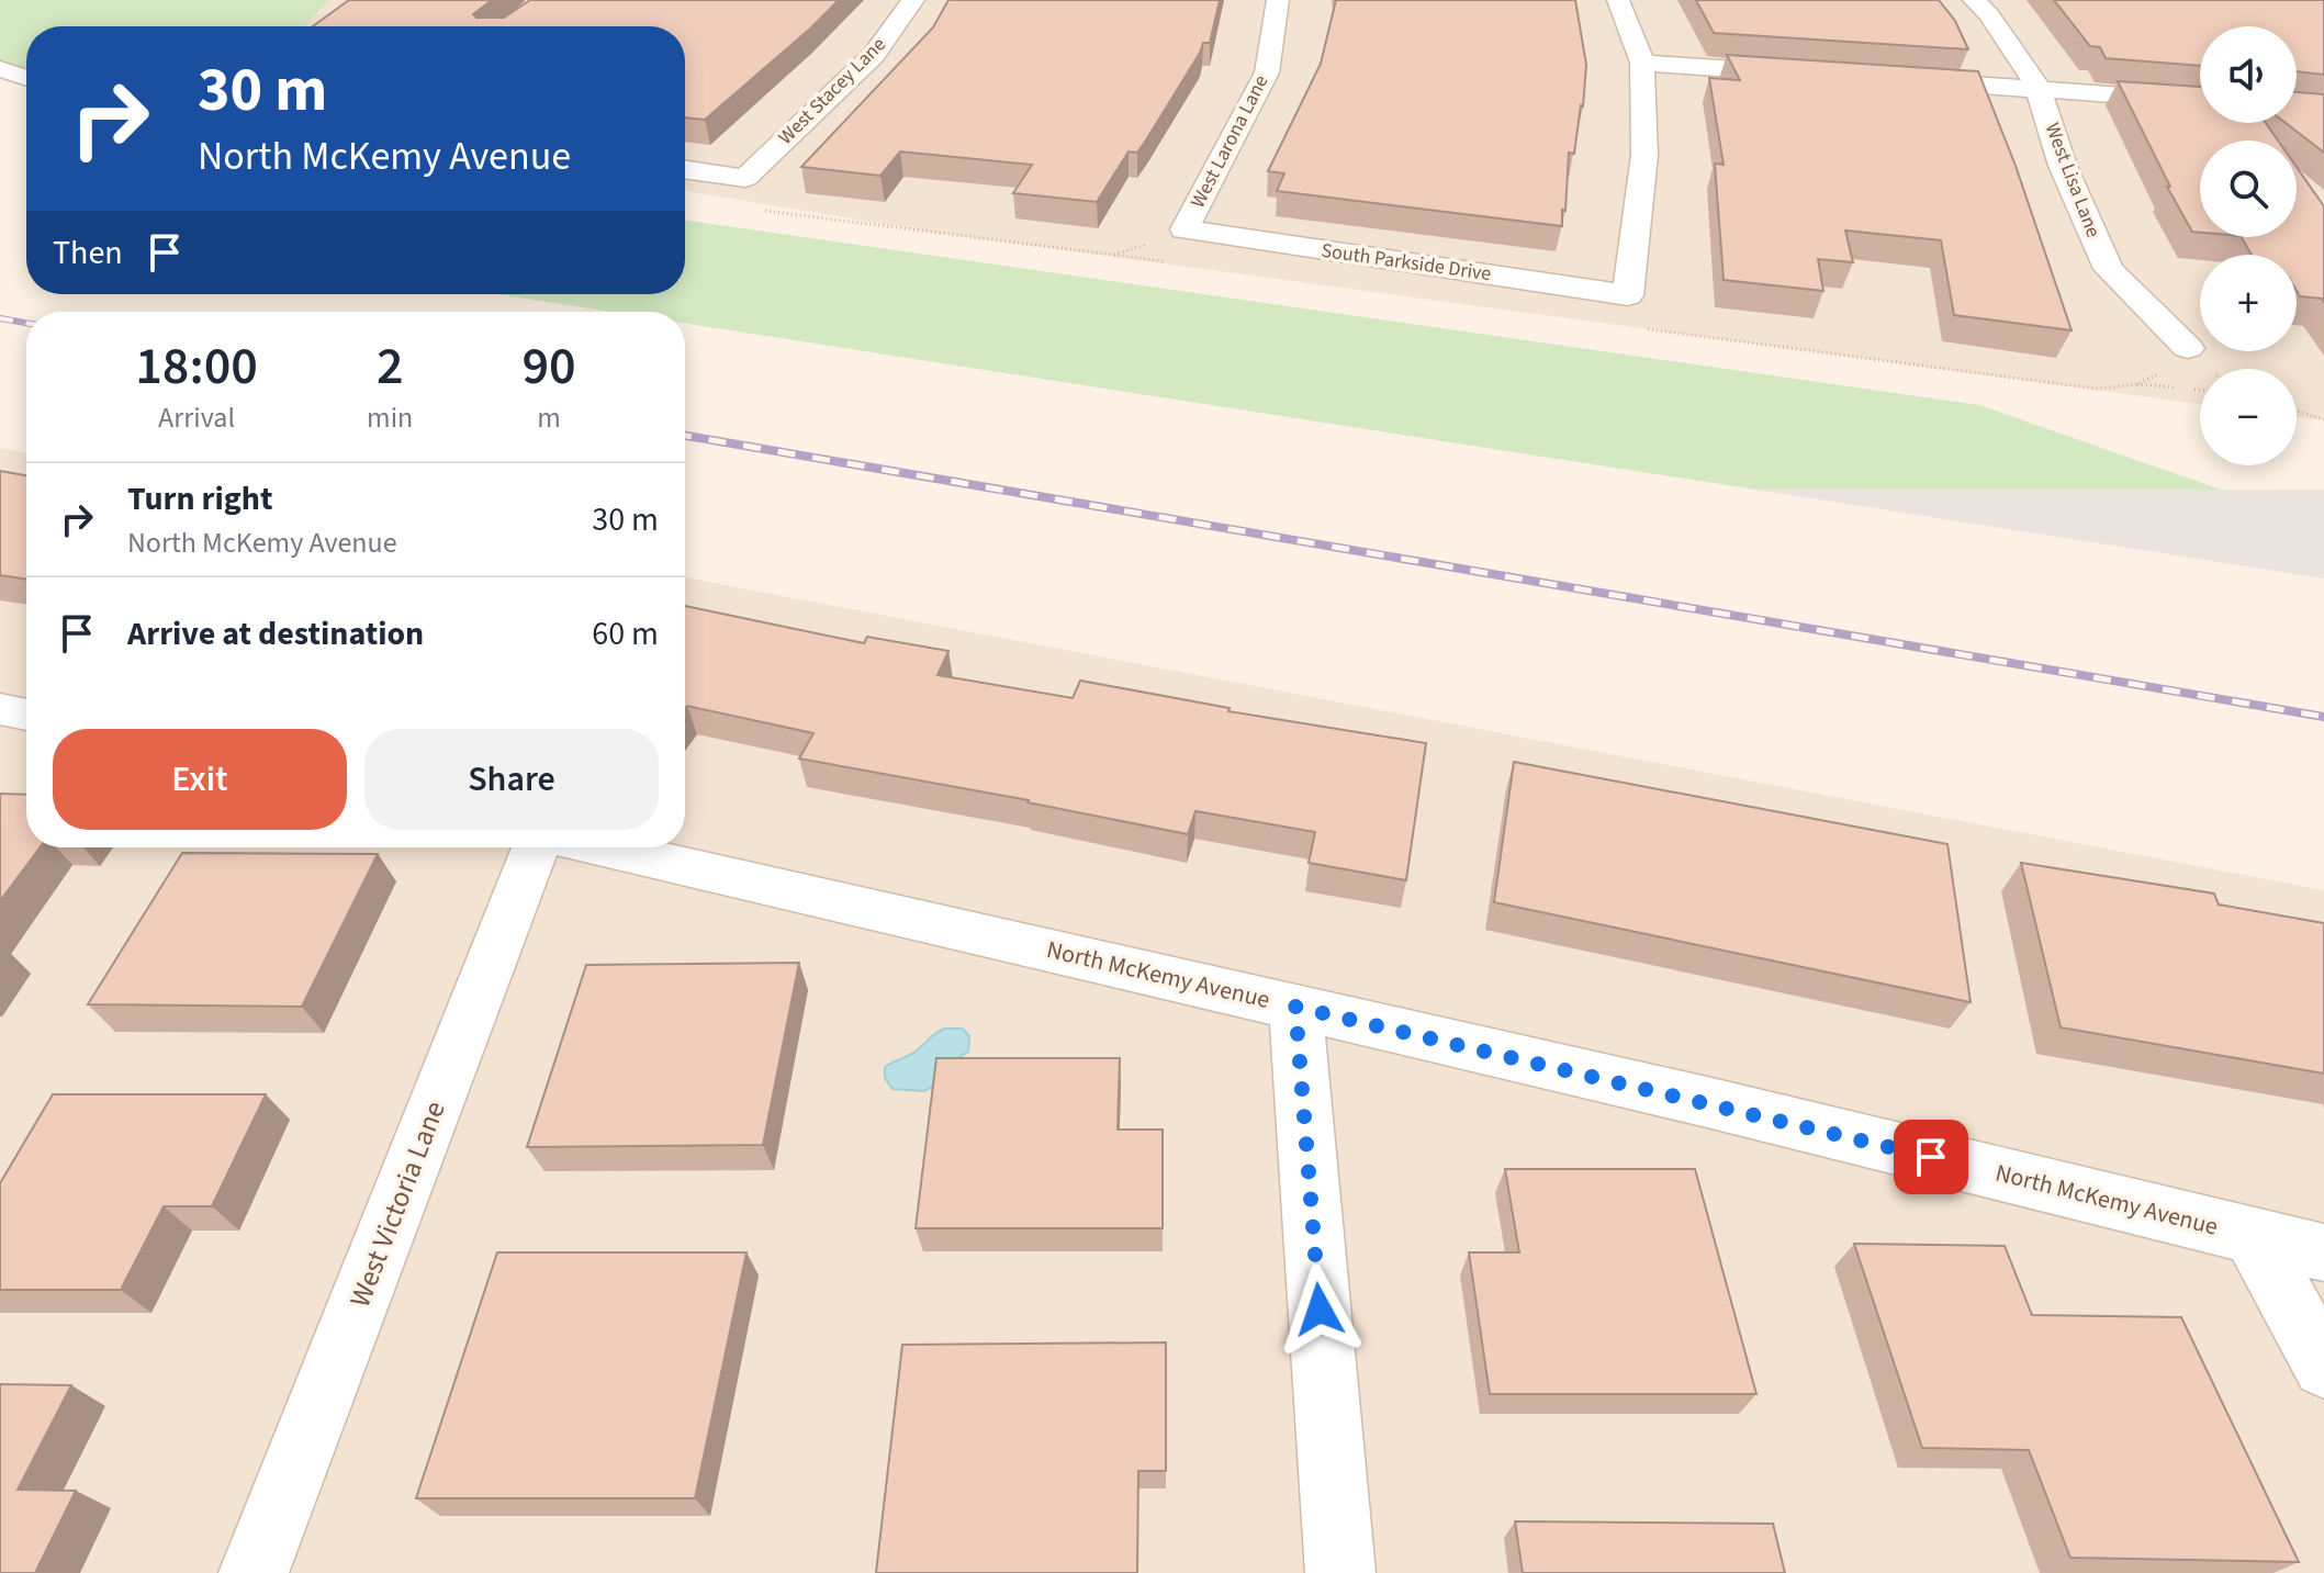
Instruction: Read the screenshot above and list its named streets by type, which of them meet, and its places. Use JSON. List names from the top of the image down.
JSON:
{
  "streets": {
    "street": [
      "West Stacey Lane",
      "West Larona Lane",
      "West Lisa Lane",
      "South Parkside Drive",
      "North McKemy Avenue",
      "West Victoria Lane"
    ]
  },
  "crossings": [
    ["West Larona Lane", "South Parkside Drive"]
  ],
  "page": {
    "map_buttons": ["+", "−"],
    "turn": ["30 m", "North McKemy Avenue"],
    "then": "Then",
    "eta": [
      "18:00",
      "Arrival",
      "2",
      "min",
      "90",
      "m"
    ],
    "list": [
      {
        "name": "Turn right",
        "note": "North McKemy Avenue",
        "value": "30 m"
      },
      {
        "name": "Arrive at destination",
        "value": "60 m"
      }
    ],
    "buttons": ["Exit", "Share"]
  }
}
